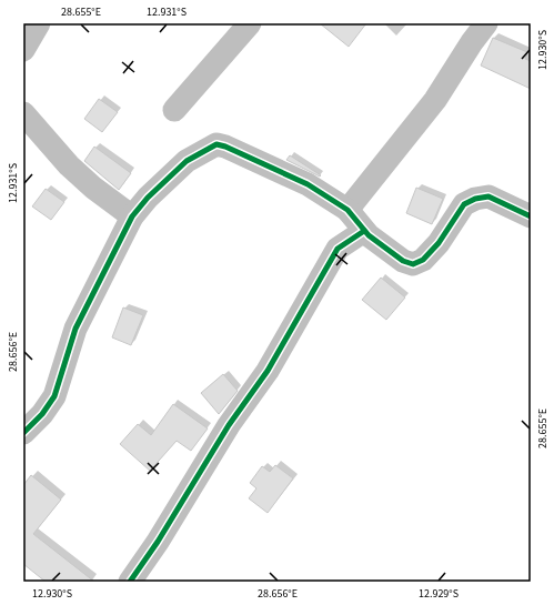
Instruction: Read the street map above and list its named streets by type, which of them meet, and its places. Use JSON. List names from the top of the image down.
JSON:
{
  "coordinates": [
    "28.655°E",
    "12.931°S",
    "12.930°S",
    "28.656°E",
    "12.929°S"
  ]
}
